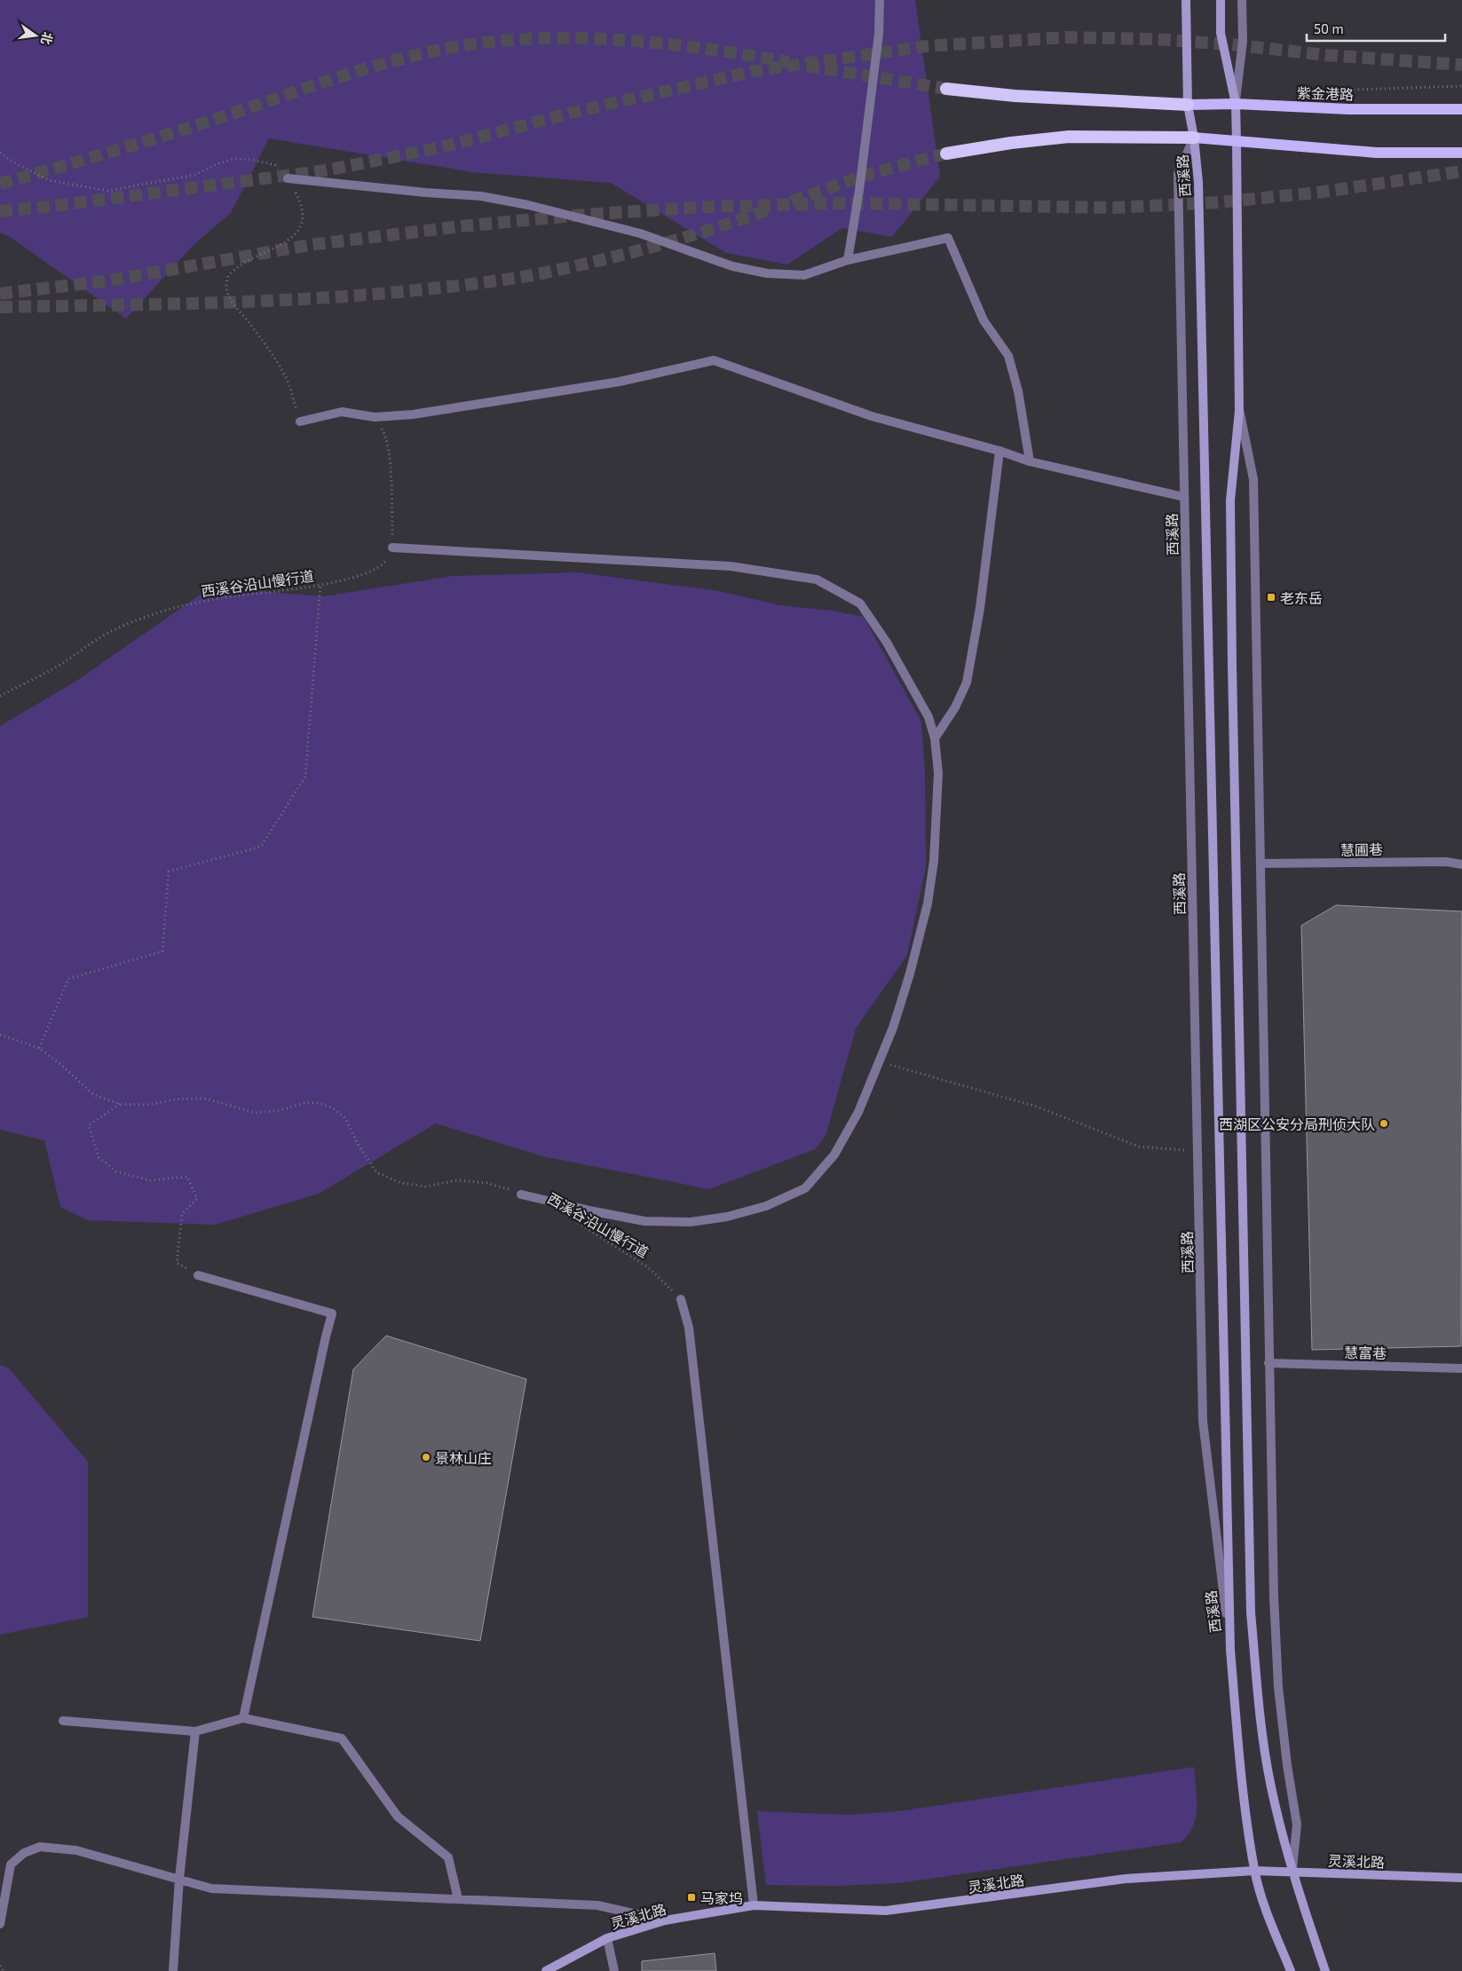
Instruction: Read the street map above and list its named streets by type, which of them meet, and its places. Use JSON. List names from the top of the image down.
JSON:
{
  "streets": {
    "main road": ["紫金港路", "西溪路", "灵溪北路"],
    "street": ["慧圃巷", "慧富巷"],
    "path": ["西溪谷沿山慢行道"]
  },
  "crossings": [
    ["紫金港路", "西溪路"],
    ["西溪路", "灵溪北路"]
  ],
  "places": {
    "transit": ["老东岳", "马家坞"],
    "other": ["西湖区公安分局刑侦大队", "景林山庄"]
  },
  "scale_bar": "50 m",
  "north": "right"
}
